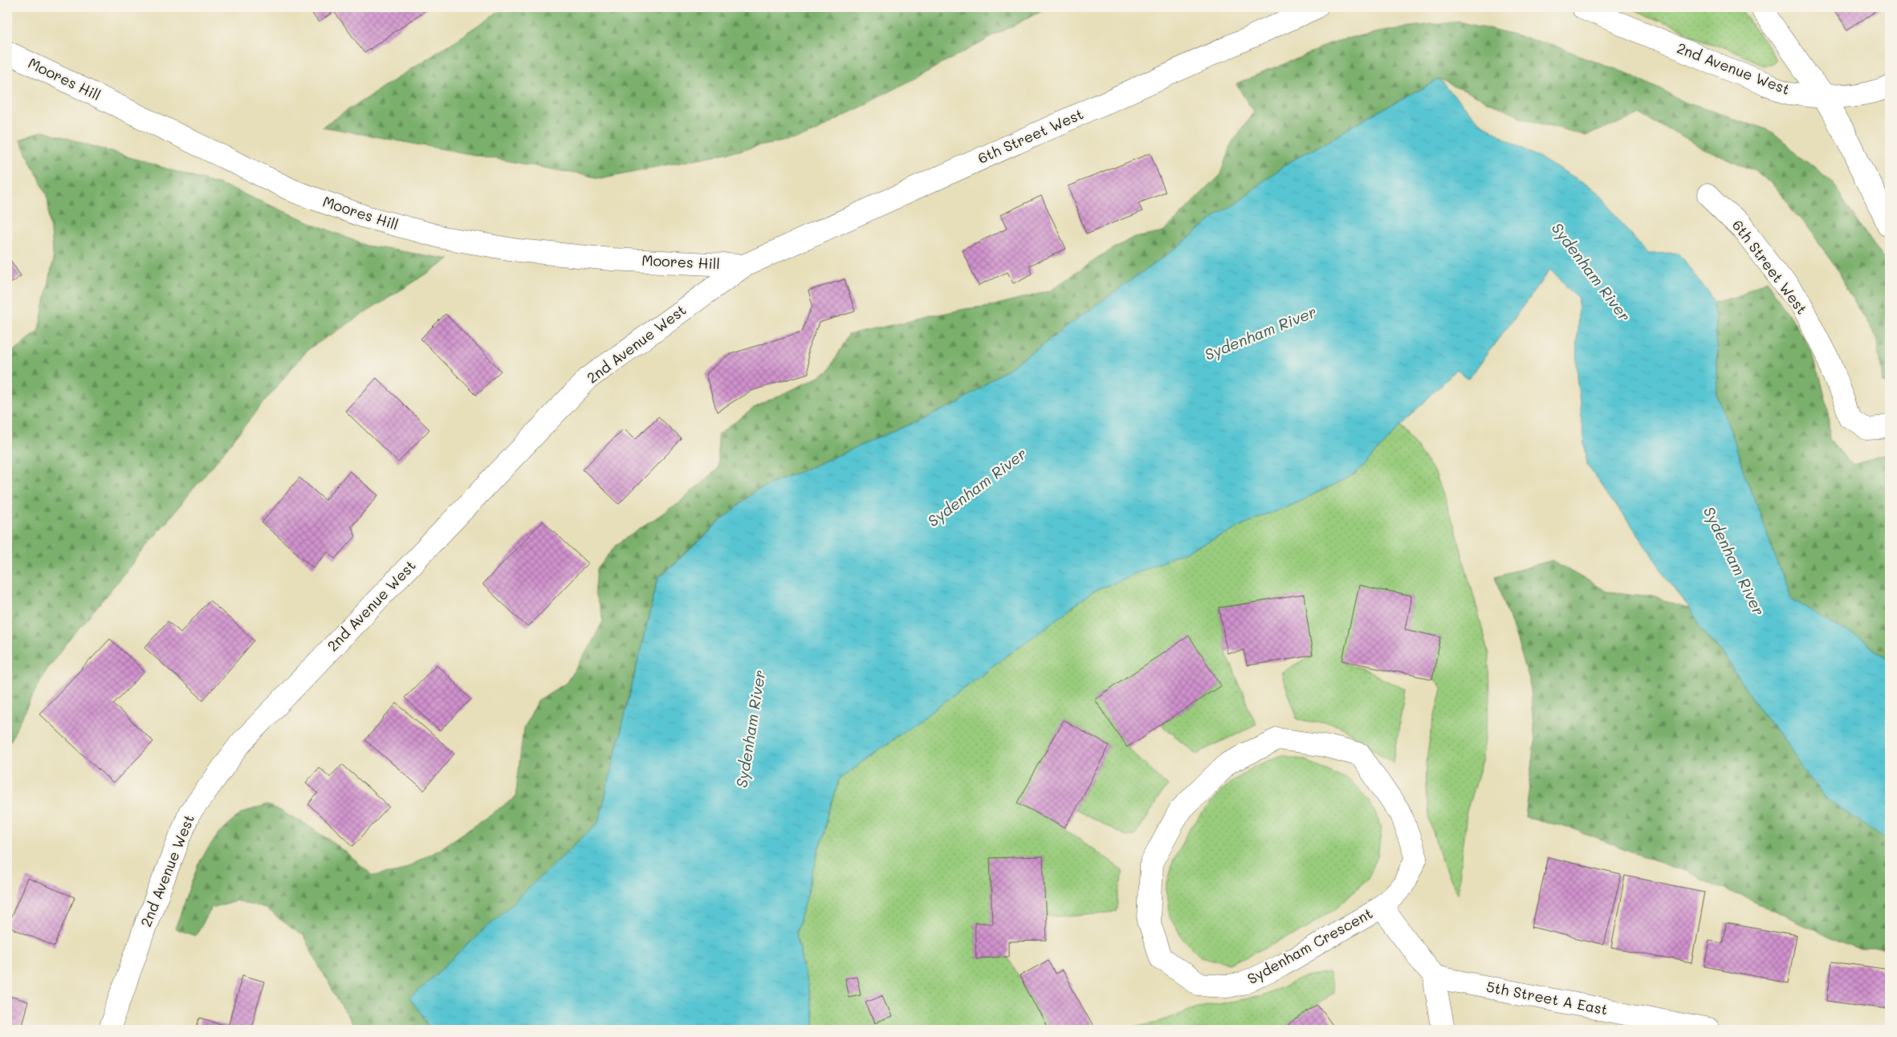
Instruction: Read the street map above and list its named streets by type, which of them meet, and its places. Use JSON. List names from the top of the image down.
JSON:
{
  "streets": {
    "street": [
      "2nd Avenue West",
      "Moores Hill",
      "6th Street West",
      "Sydenham Crescent",
      "5th Street A East"
    ]
  },
  "crossings": [
    ["2nd Avenue West", "Moores Hill"],
    ["2nd Avenue West", "6th Street West"],
    ["Moores Hill", "6th Street West"],
    ["Sydenham Crescent", "5th Street A East"]
  ],
  "water": ["Sydenham River"]
}
